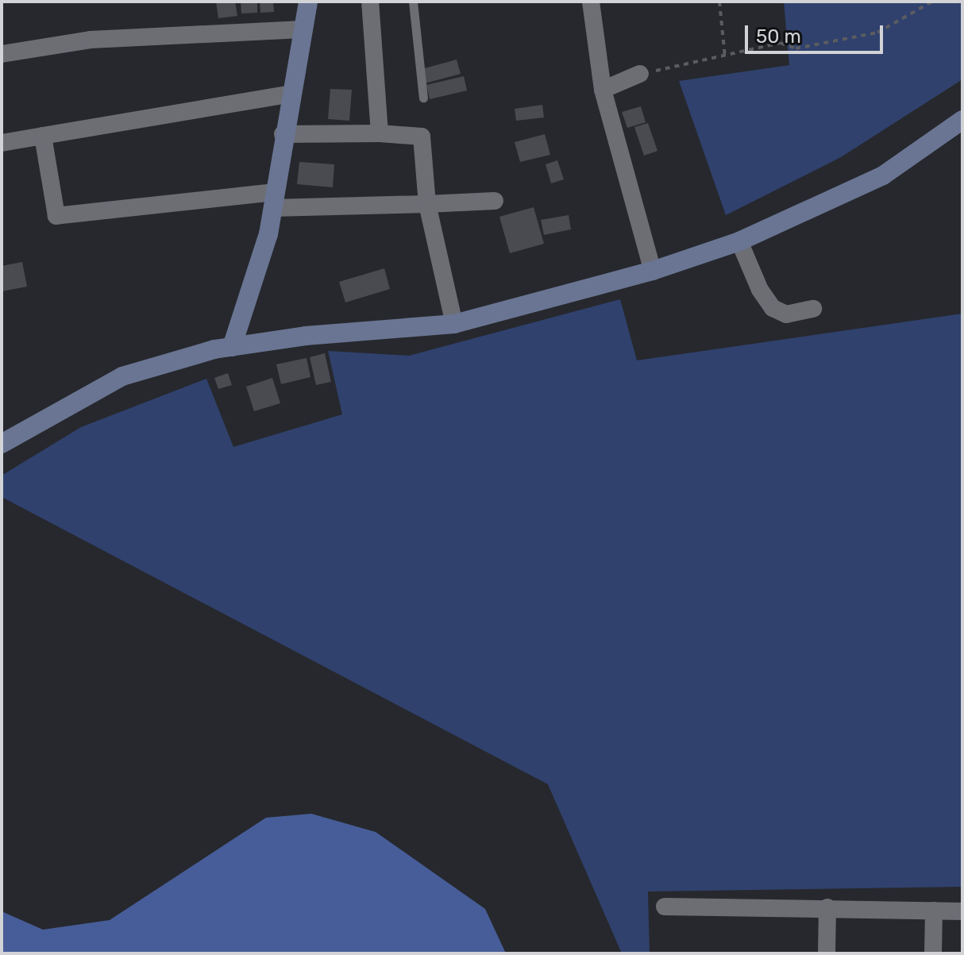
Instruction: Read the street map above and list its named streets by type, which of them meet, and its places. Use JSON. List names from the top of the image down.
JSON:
{
  "scale_bar": "50 m"
}
